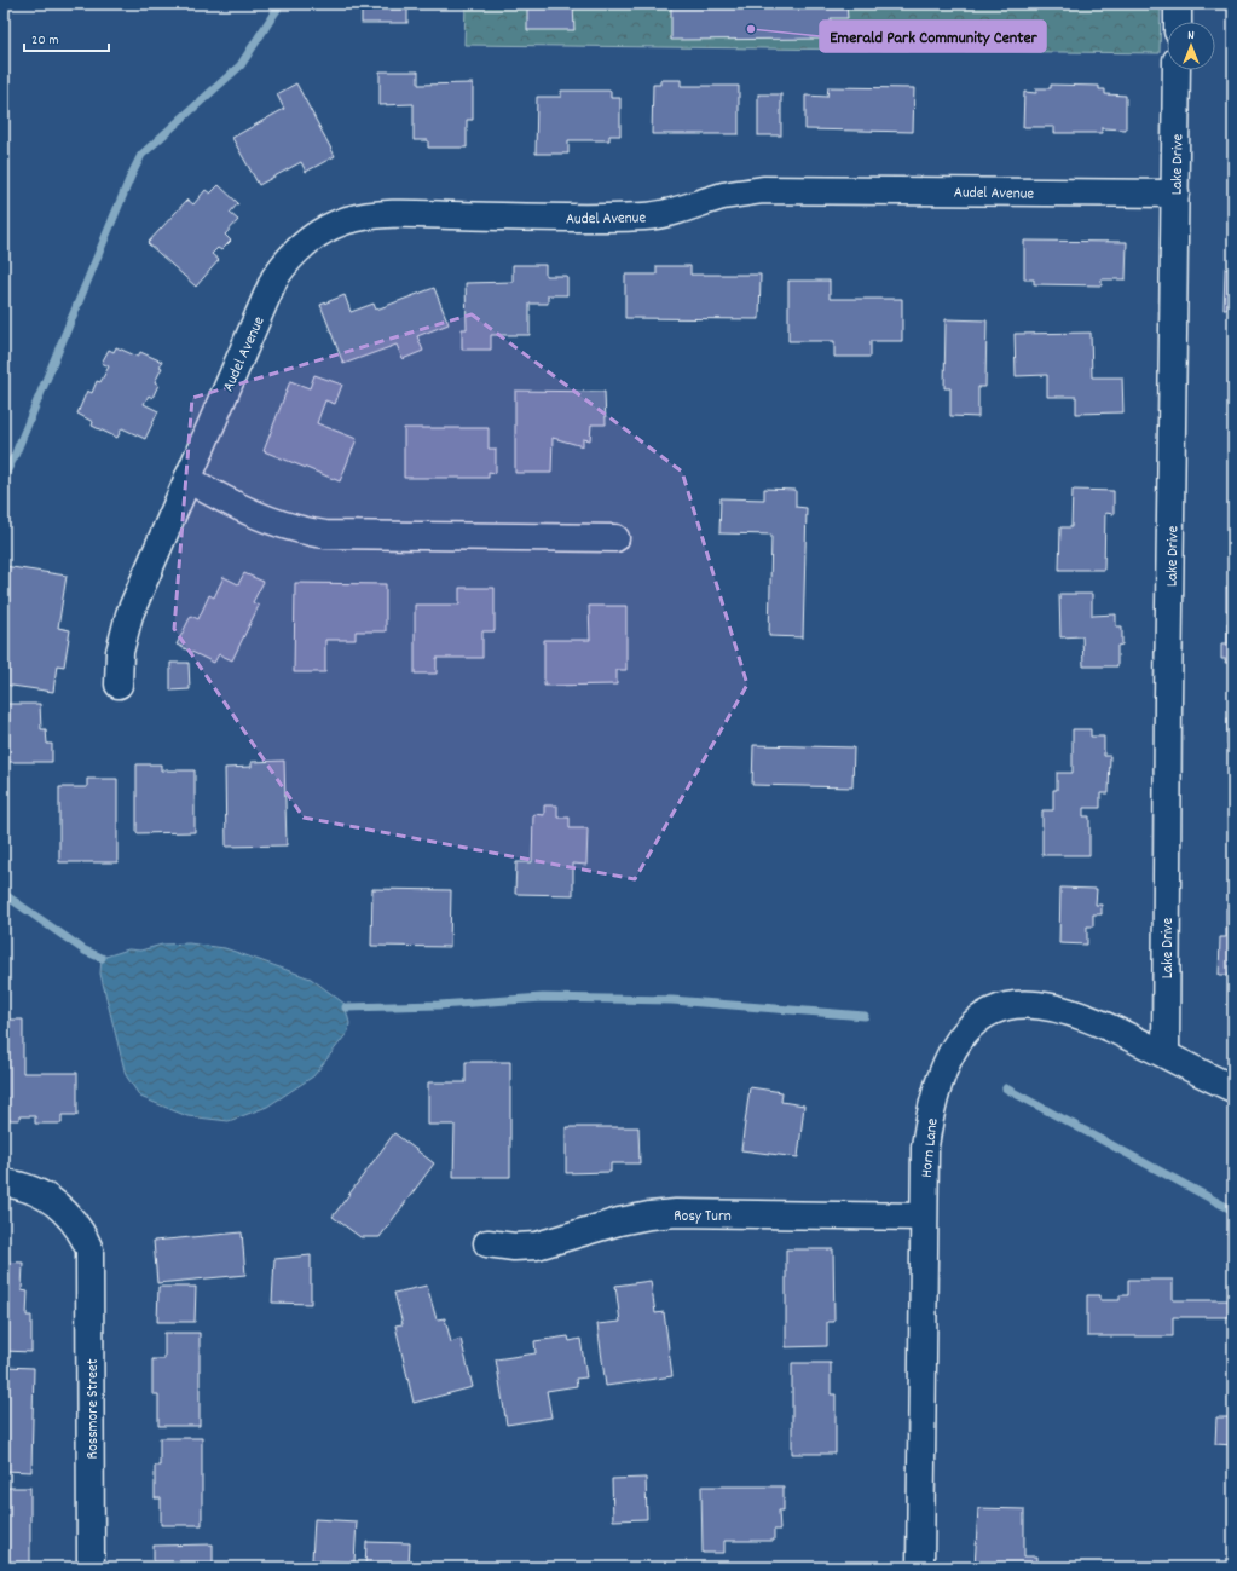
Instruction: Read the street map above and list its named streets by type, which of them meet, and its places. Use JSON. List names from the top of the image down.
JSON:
{
  "streets": {
    "street": [
      "Lake Drive",
      "Audel Avenue",
      "Horn Lane",
      "Rosy Turn",
      "Rossmore Street"
    ]
  },
  "crossings": [
    ["Lake Drive", "Audel Avenue"],
    ["Lake Drive", "Horn Lane"],
    ["Horn Lane", "Rosy Turn"]
  ],
  "places": ["Emerald Park Community Center"],
  "scale_bar": "20 m",
  "north": "top"
}
